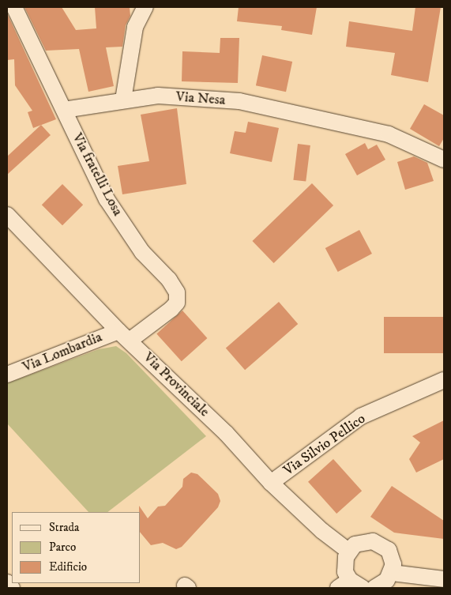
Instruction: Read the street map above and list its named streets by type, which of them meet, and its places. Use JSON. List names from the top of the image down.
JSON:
{
  "streets": {
    "street": [
      "Via Nesa",
      "Via fratelli Losa",
      "Via Lombardia",
      "Via Provinciale",
      "Via Silvio Pellico"
    ]
  },
  "crossings": [
    ["Via Nesa", "Via fratelli Losa"],
    ["Via fratelli Losa", "Via Lombardia"],
    ["Via fratelli Losa", "Via Provinciale"],
    ["Via Lombardia", "Via Provinciale"],
    ["Via Provinciale", "Via Silvio Pellico"]
  ],
  "legend": ["Strada", "Parco", "Edificio"]
}
